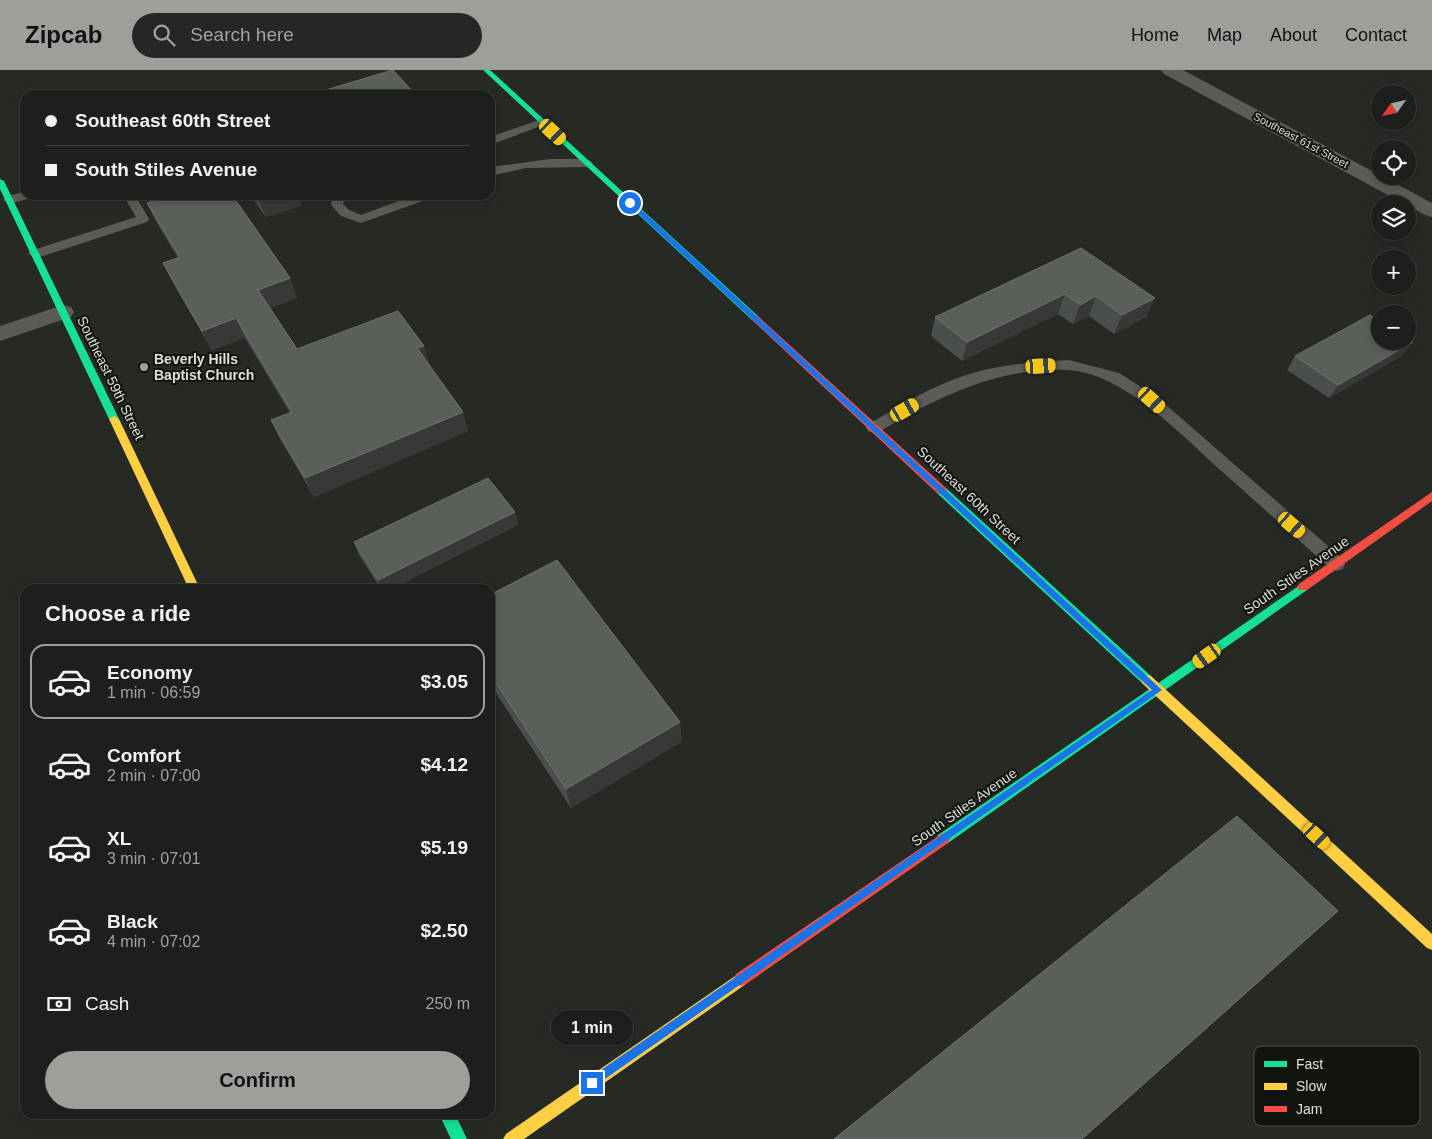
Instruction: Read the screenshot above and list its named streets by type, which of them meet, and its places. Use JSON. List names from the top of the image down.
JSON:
{
  "streets": {
    "street": [
      "Southeast 61st Street",
      "Southeast 59th Street",
      "Southeast 60th Street",
      "South Stiles Avenue"
    ]
  },
  "crossings": [
    ["Southeast 60th Street", "South Stiles Avenue"]
  ],
  "places": ["Beverly Hills Baptist Church"],
  "legend": ["Fast", "Slow", "Jam"],
  "north": "bottom left",
  "page": {
    "header": "Zipcab",
    "search": "Search here",
    "nav": [
      "Home",
      "Map",
      "About",
      "Contact"
    ],
    "map_buttons": ["+", "−"],
    "banner": ["Southeast 60th Street", "South Stiles Avenue"],
    "heading": "Choose a ride",
    "list": [
      {
        "name": "Economy",
        "note": "1 min · 06:59",
        "value": "$3.05"
      },
      {
        "name": "Comfort",
        "note": "2 min · 07:00",
        "value": "$4.12"
      },
      {
        "name": "XL",
        "note": "3 min · 07:01",
        "value": "$5.19"
      },
      {
        "name": "Black",
        "note": "4 min · 07:02",
        "value": "$2.50"
      }
    ],
    "pay": ["Cash", "250 m"],
    "bubble": "1 min",
    "buttons": "Confirm"
  }
}
